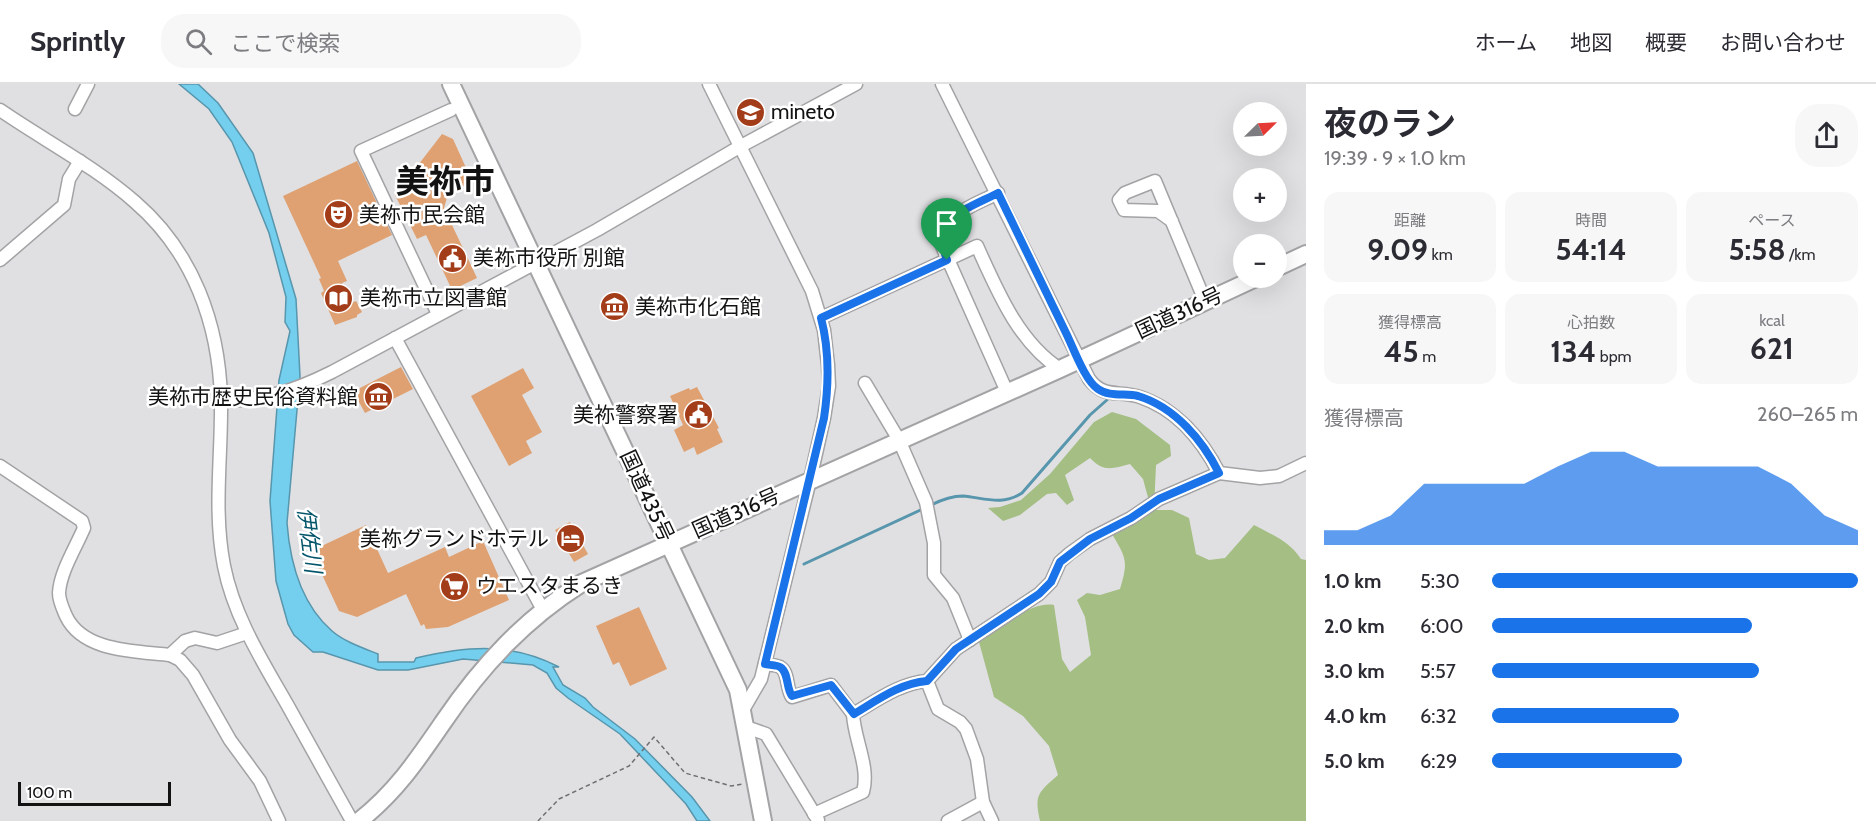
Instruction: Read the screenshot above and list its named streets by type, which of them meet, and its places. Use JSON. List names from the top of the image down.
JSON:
{
  "streets": {
    "highway": ["国道316号", "国道435号"]
  },
  "crossings": [
    ["国道316号", "国道435号"]
  ],
  "districts": ["美祢市"],
  "water": ["伊佐川"],
  "places": {
    "school or university": ["mineto"],
    "theatre": ["美祢市民会館"],
    "public building": ["美祢市役所 別館", "美祢警察署"],
    "library": ["美祢市立図書館"],
    "museum": ["美袮市化石館", "美袮市歴史民俗資料館"],
    "hotel": ["美祢グランドホテル"],
    "supermarket": ["ウエスタまるき"]
  },
  "scale_bar": "100 m",
  "north": "top right",
  "page": {
    "header": "Sprintly",
    "search": "ここで検索",
    "nav": [
      "ホーム",
      "地図",
      "概要",
      "お問い合わせ"
    ],
    "heading": ["夜のラン", "19:39 · 9 × 1.0 km"],
    "map_buttons": ["+", "−"],
    "stats": [
      ["距離", "9.09 km"],
      ["時間", "54:14"],
      ["ペース", "5:58 /km"],
      ["獲得標高", "45 m"],
      ["心拍数", "134 bpm"],
      ["kcal", "621"]
    ],
    "chart": ["獲得標高", "260–265 m"],
    "list": [
      {
        "name": "1.0 km",
        "note": "5:30"
      },
      {
        "name": "2.0 km",
        "note": "6:00"
      },
      {
        "name": "3.0 km",
        "note": "5:57"
      },
      {
        "name": "4.0 km",
        "note": "6:32"
      },
      {
        "name": "5.0 km",
        "note": "6:29"
      }
    ],
    "scale": "100 m"
  }
}
